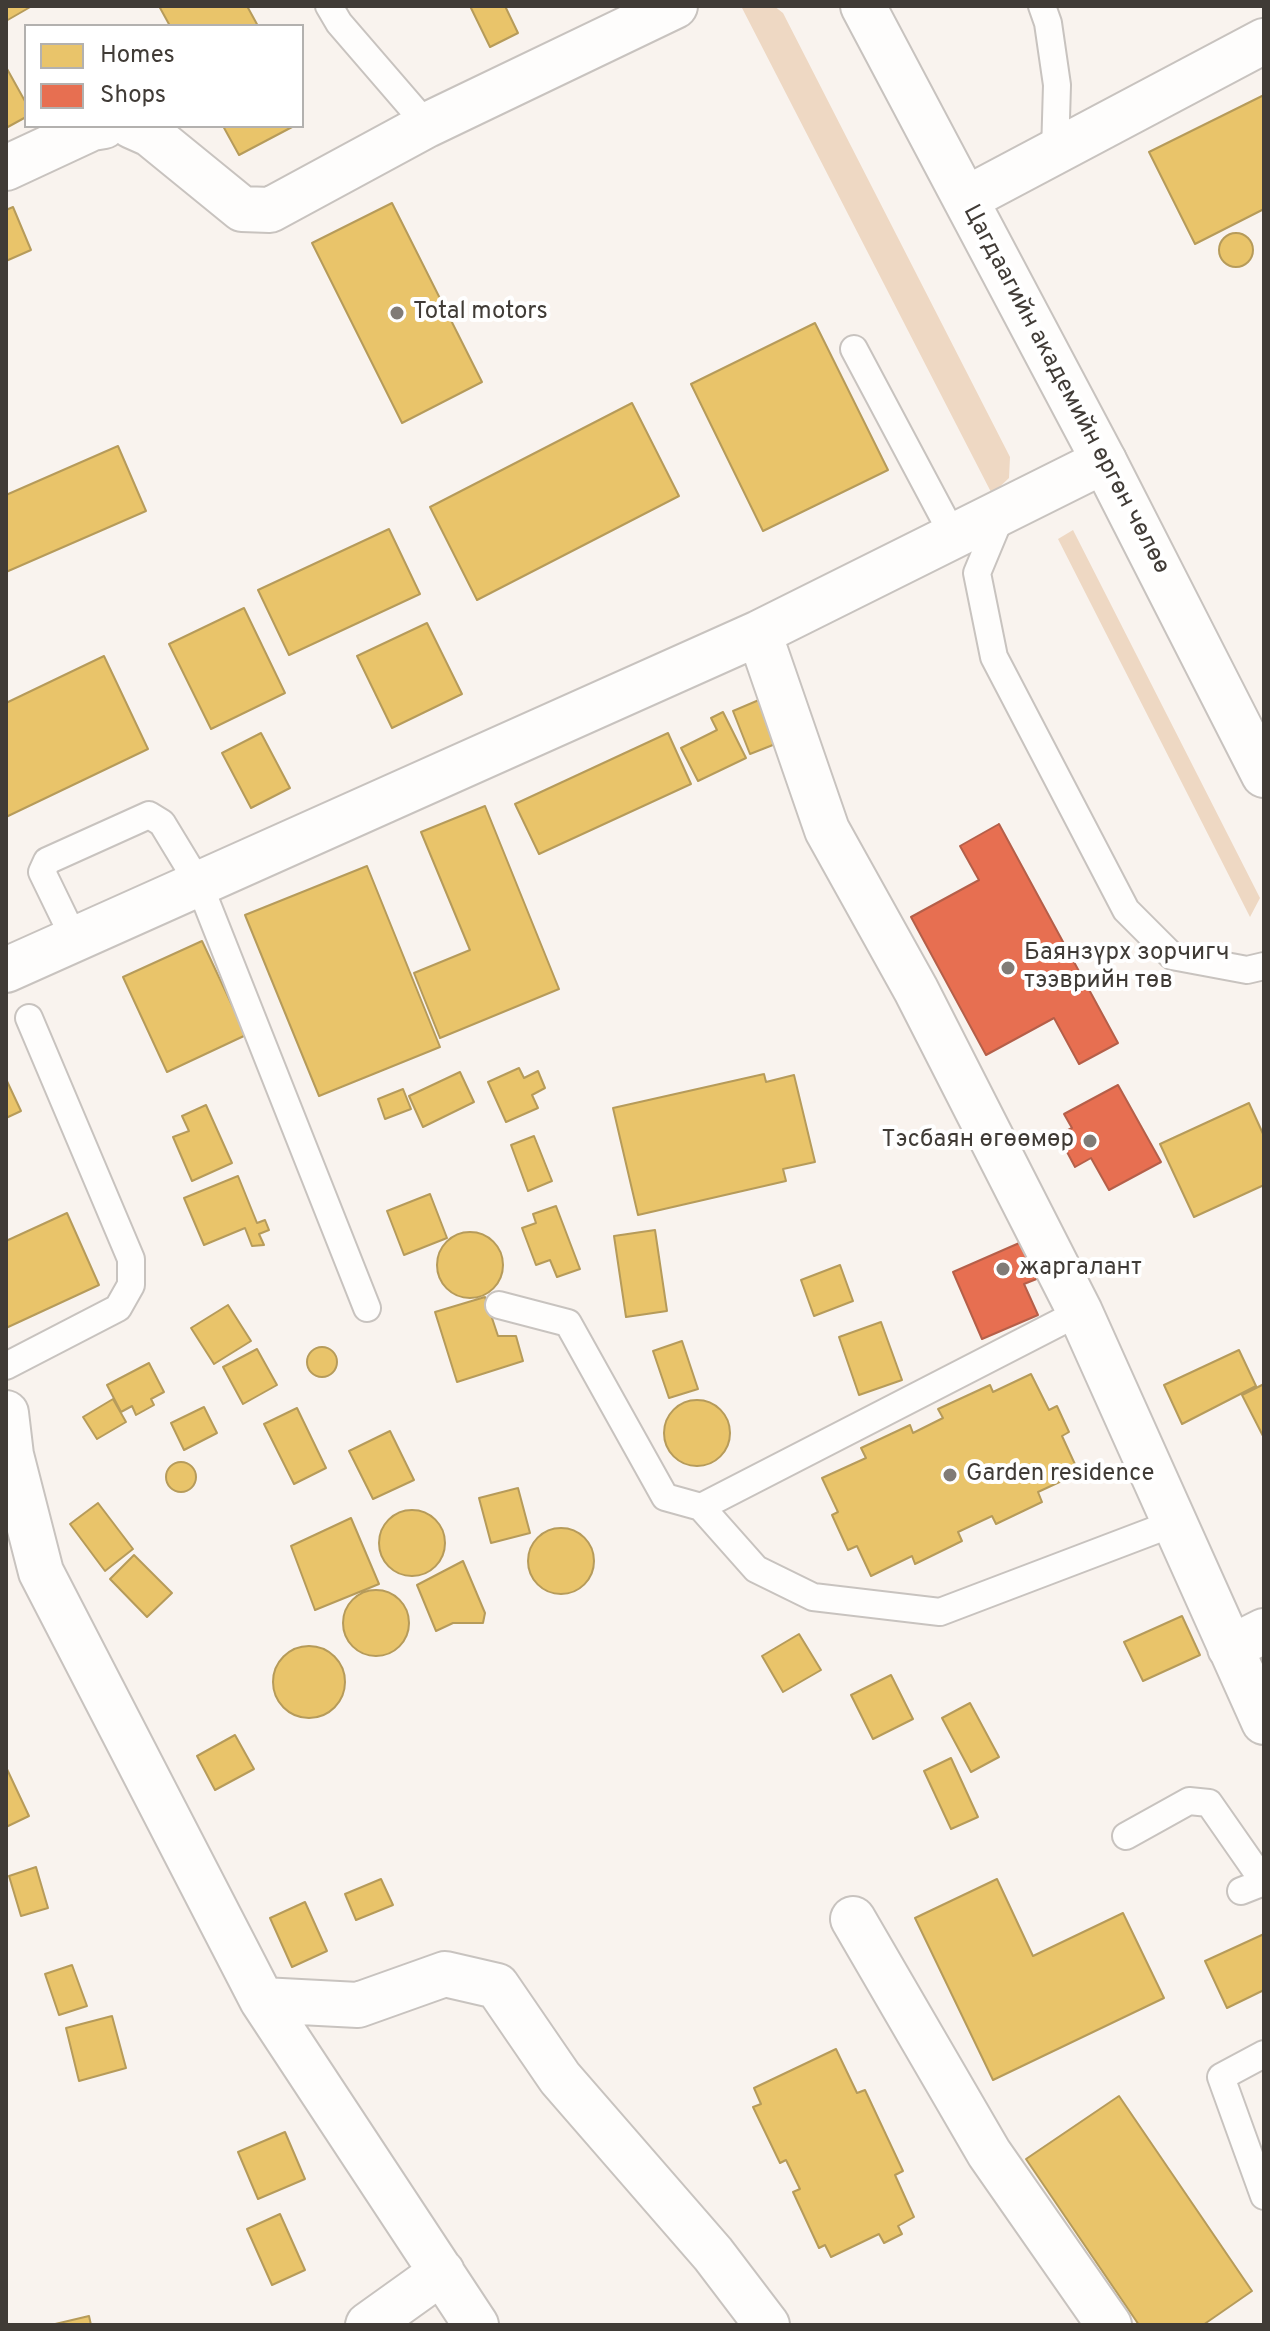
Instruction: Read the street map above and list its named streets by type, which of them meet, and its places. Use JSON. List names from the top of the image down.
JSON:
{
  "streets": {
    "main road": ["Цагдаагийн академийн өргөн чөлөө"]
  },
  "places": [
    "Total motors",
    "Баянзүрх зорчигч тээврийн төв",
    "Тэсбаян өгөөмөр",
    "жаргалант",
    "Garden residence"
  ],
  "legend": ["Homes", "Shops"]
}
